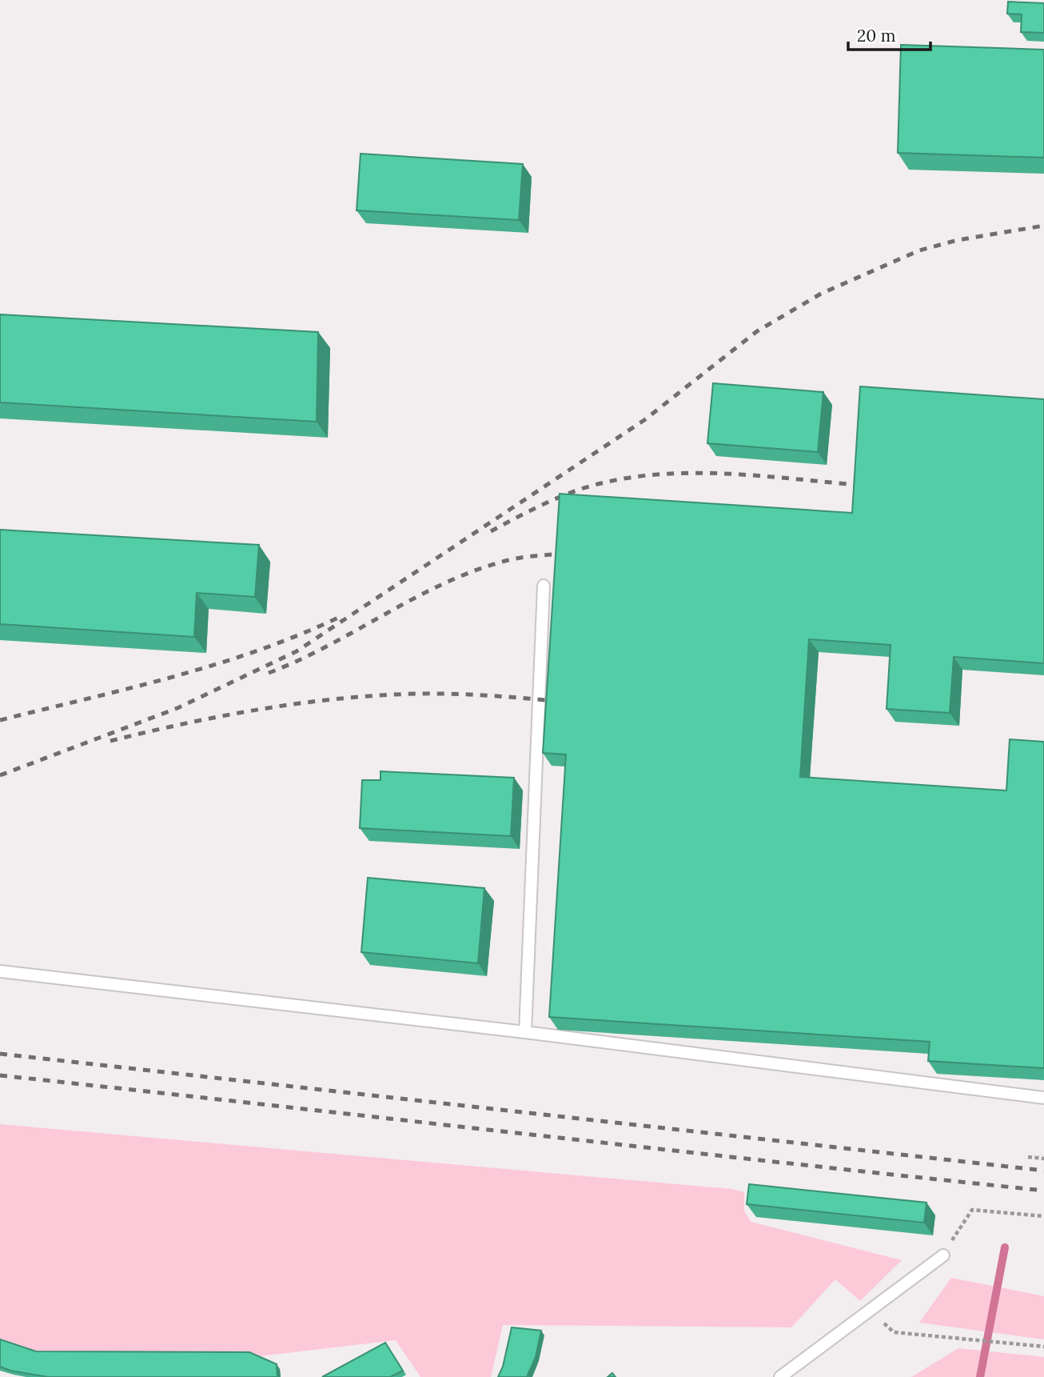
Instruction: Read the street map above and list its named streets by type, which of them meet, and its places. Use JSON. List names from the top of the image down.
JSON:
{
  "scale_bar": "20 m"
}
